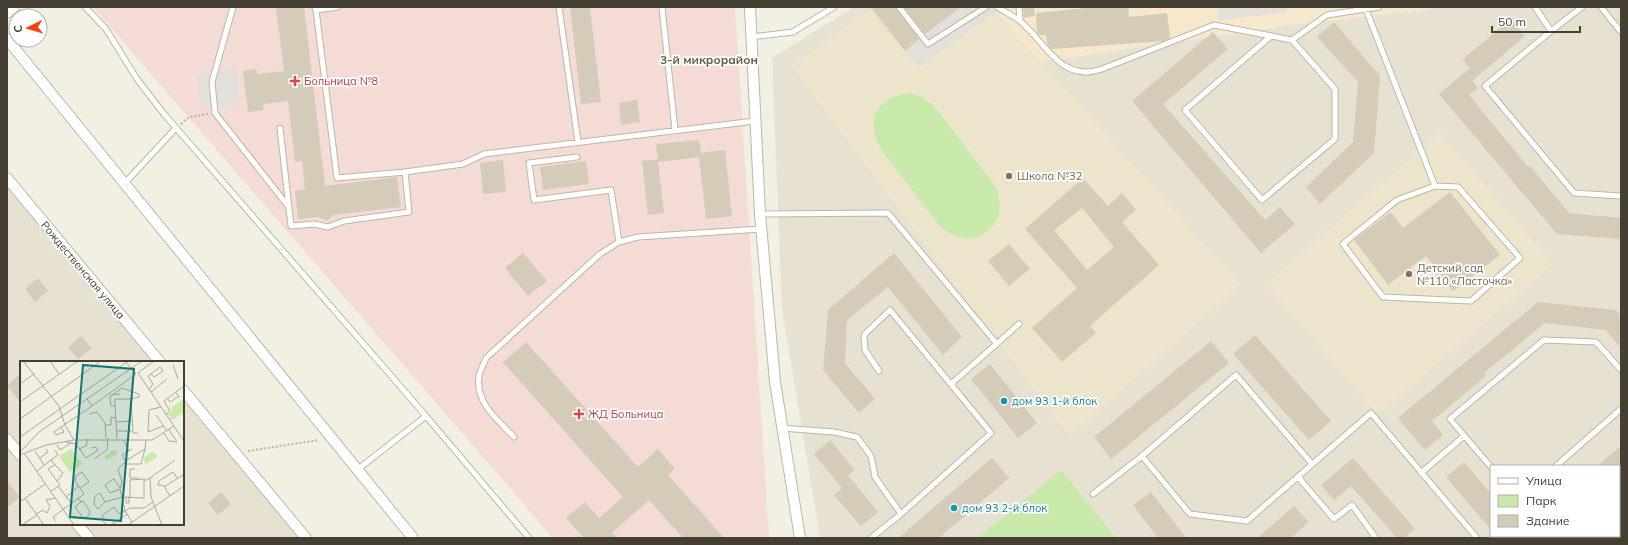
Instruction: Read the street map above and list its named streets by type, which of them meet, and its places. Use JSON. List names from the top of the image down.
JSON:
{
  "streets": {
    "street": ["Рождественская улица"]
  },
  "districts": ["3-й микрорайон"],
  "places": {
    "health": ["Больница №8", "ЖД Больница"],
    "other": [
      "Школа №32",
      "Детский сад №110 «Ласточка»",
      "дом 93 1-й блок",
      "дом 93 2-й блок"
    ]
  },
  "legend": ["Улица", "Парк", "Здание"],
  "scale_bar": "50 m",
  "north": "left"
}
